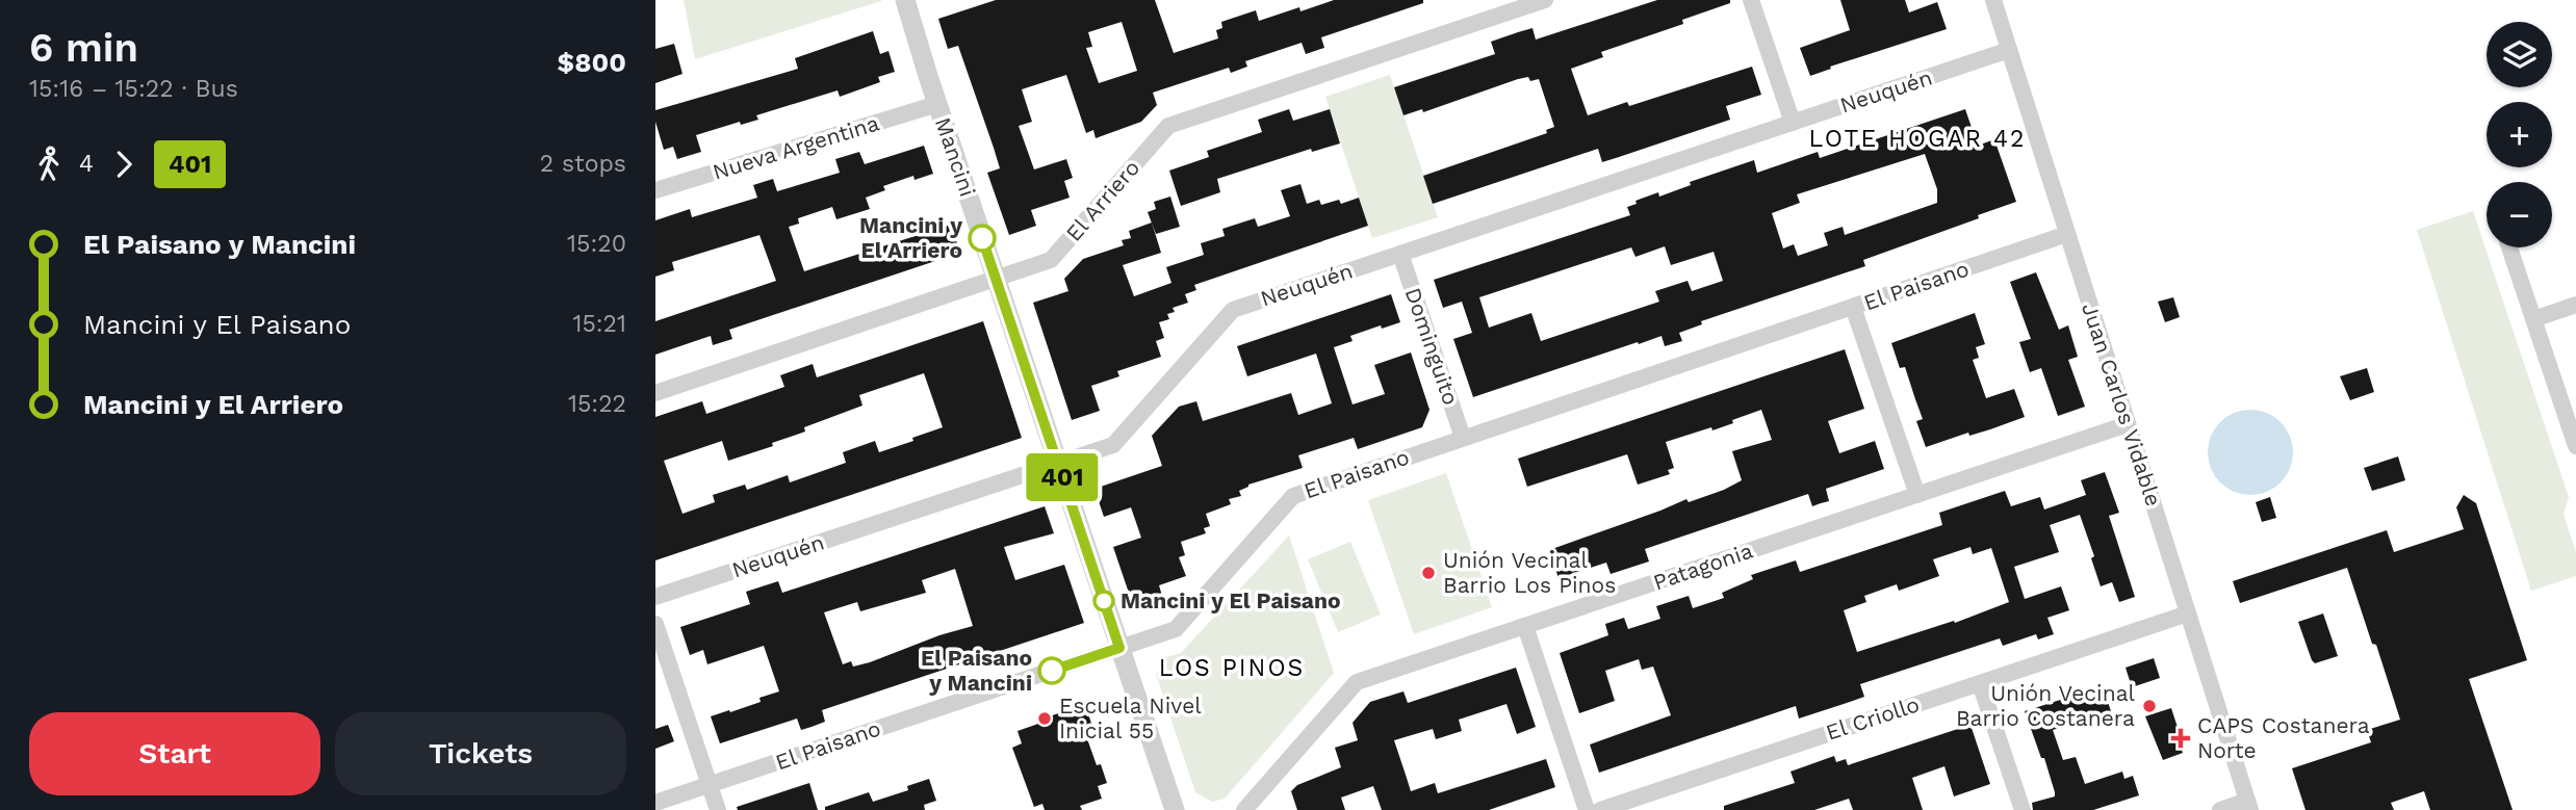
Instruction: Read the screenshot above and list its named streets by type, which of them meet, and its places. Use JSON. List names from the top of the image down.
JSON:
{
  "streets": {
    "street": [
      "Neuquén",
      "Nueva Argentina",
      "Mancini",
      "El Arriero",
      "El Paisano",
      "Dominguito",
      "Juan Carlos Vidable",
      "Patagonia",
      "El Criollo"
    ]
  },
  "crossings": [
    ["Neuquén", "Mancini"],
    ["Neuquén", "Dominguito"],
    ["Neuquén", "Juan Carlos Vidable"],
    ["Nueva Argentina", "Mancini"],
    ["Mancini", "El Arriero"],
    ["Mancini", "El Paisano"],
    ["El Paisano", "Dominguito"],
    ["El Paisano", "Juan Carlos Vidable"],
    ["Juan Carlos Vidable", "Patagonia"],
    ["Juan Carlos Vidable", "El Criollo"]
  ],
  "districts": ["LOTE HOGAR 42", "LOS PINOS"],
  "places": {
    "other": [
      "Mancini y El Arriero",
      "Unión Vecinal Barrio Los Pinos",
      "Mancini y El Paisano",
      "El Paisano y Mancini",
      "Unión Vecinal Barrio Costanera",
      "Escuela Nivel Inicial 55"
    ],
    "health": ["CAPS Costanera Norte"]
  },
  "lines": ["bus line 401"],
  "page": {
    "heading": ["6 min", "15:16 – 15:22 · Bus", "$800"],
    "on_map": "401",
    "map_buttons": ["+", "−"],
    "legs": ["4", "401", "2 stops"],
    "list": [
      {
        "name": "El Paisano y Mancini",
        "value": "15:20"
      },
      {
        "name": "Mancini y El Paisano",
        "value": "15:21"
      },
      {
        "name": "Mancini y El Arriero",
        "value": "15:22"
      }
    ],
    "buttons": ["Start", "Tickets"]
  }
}
